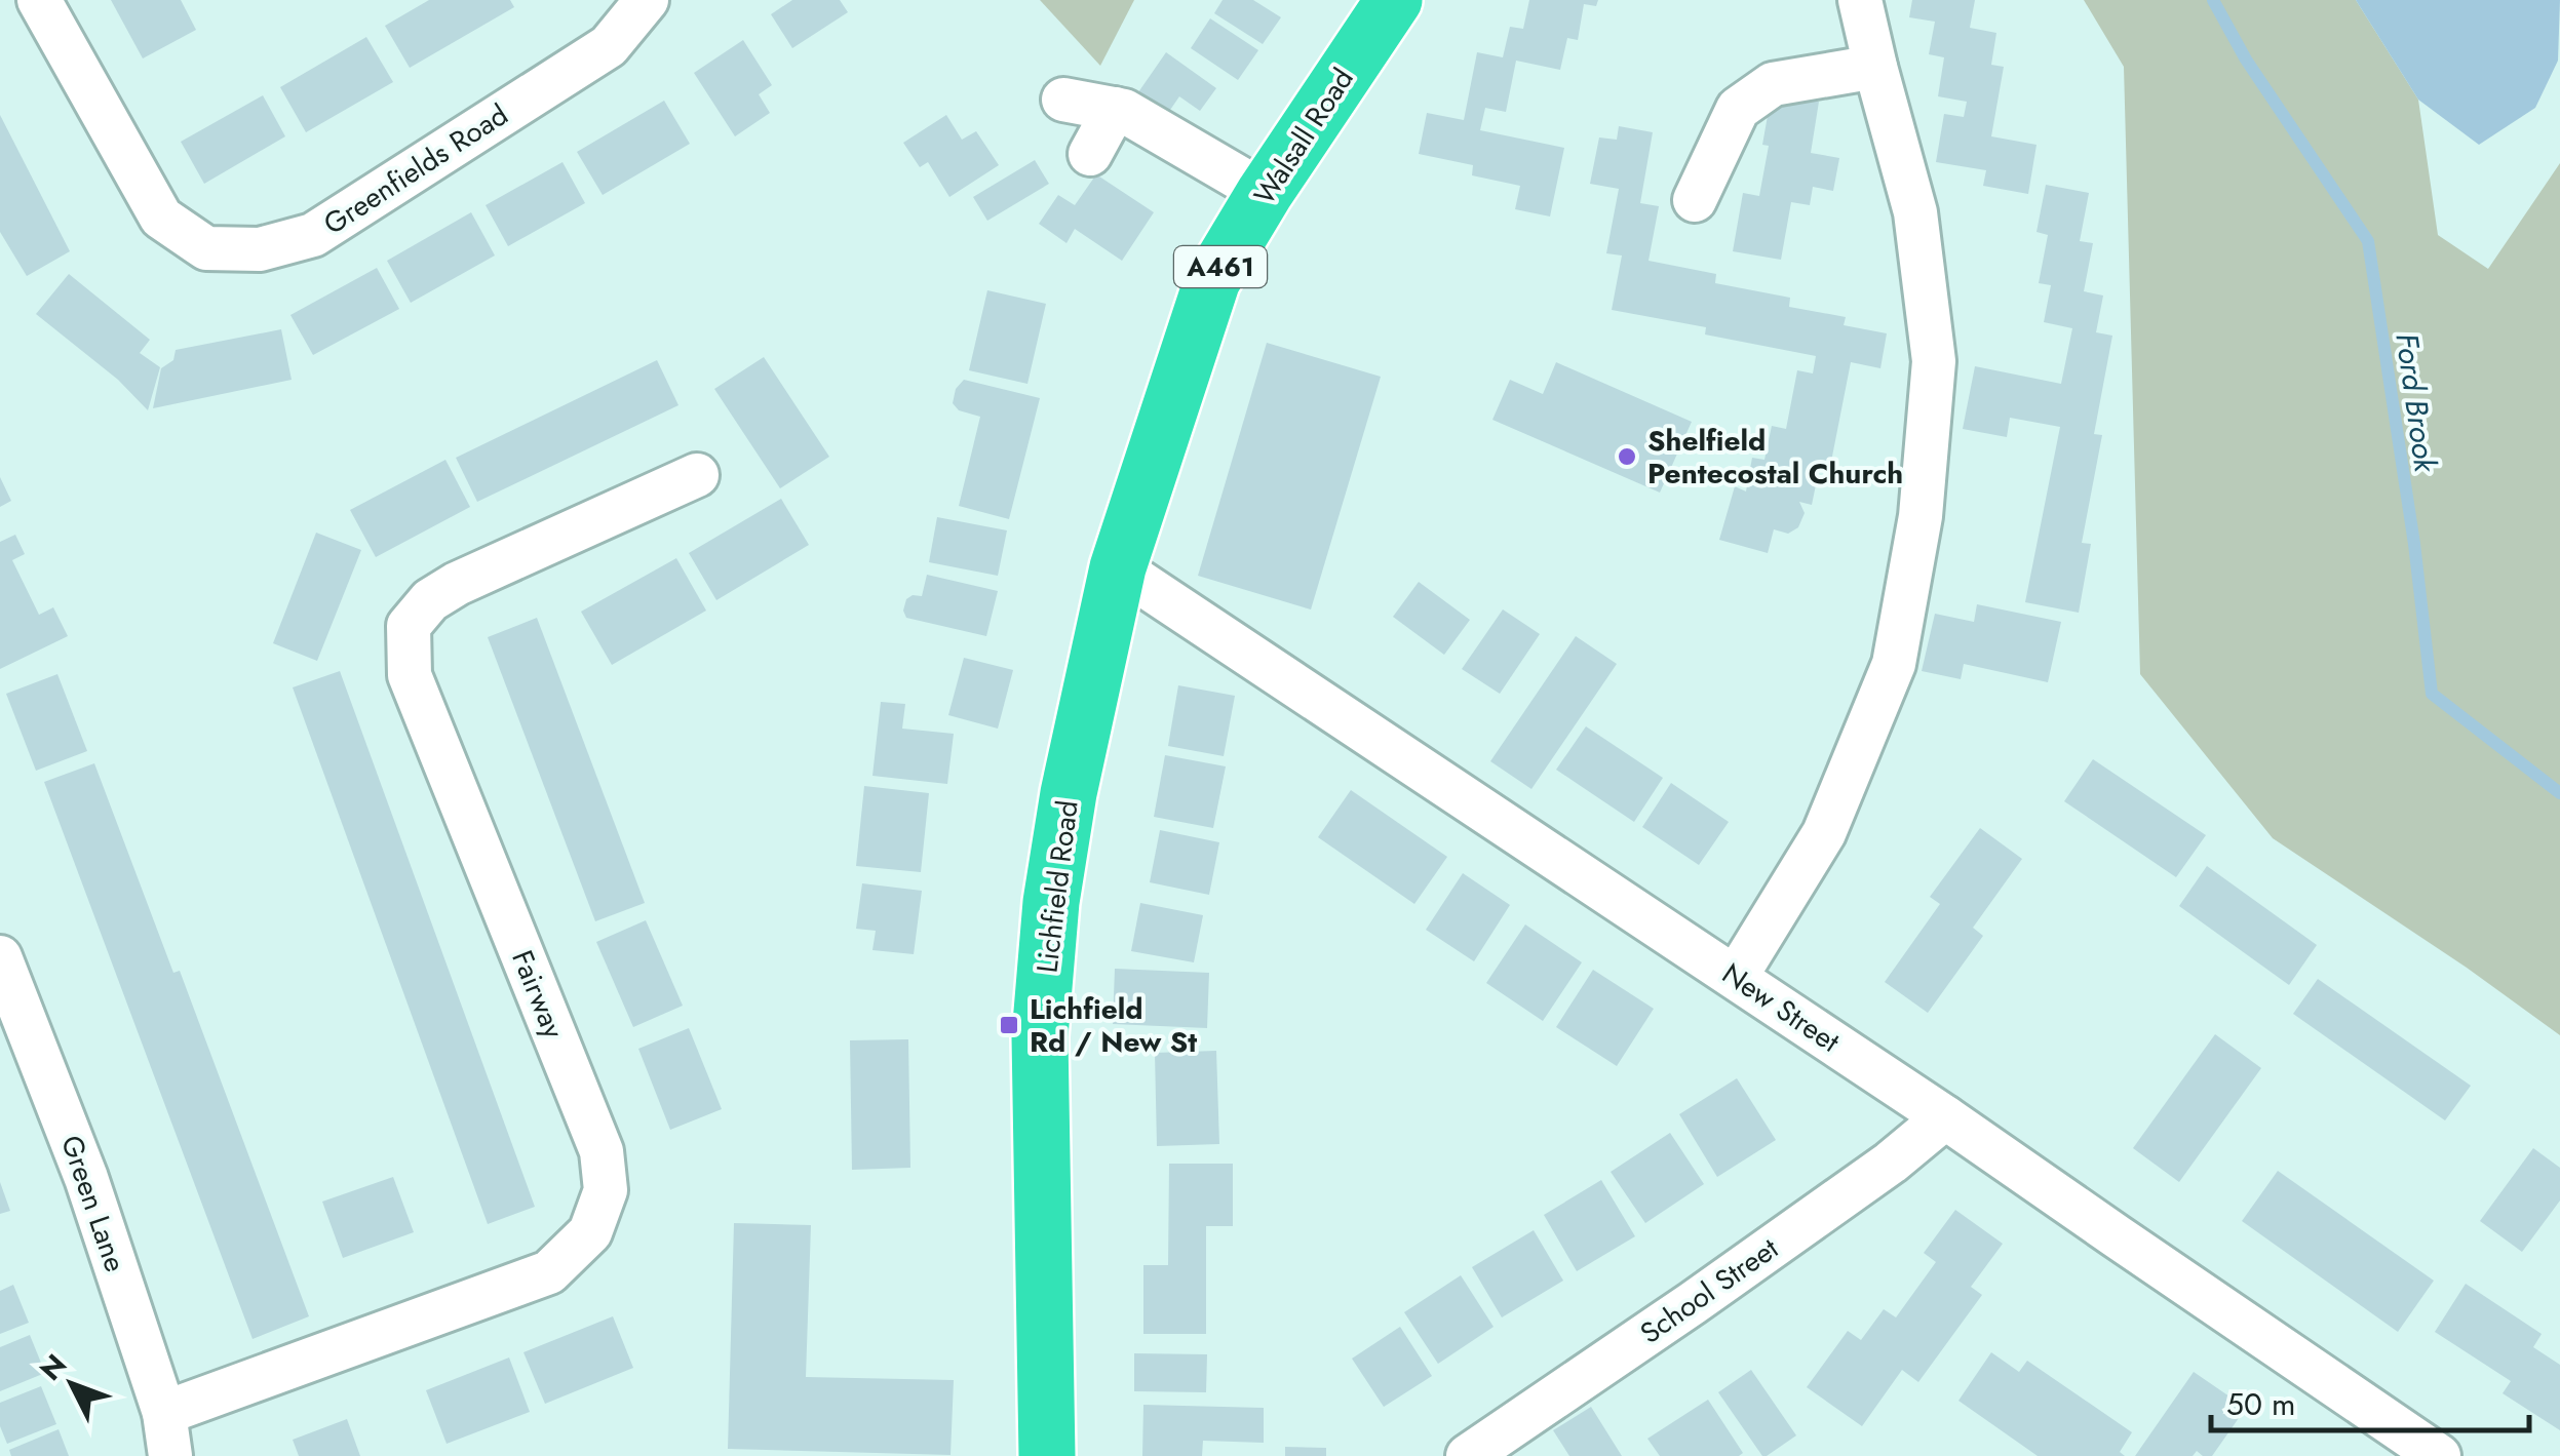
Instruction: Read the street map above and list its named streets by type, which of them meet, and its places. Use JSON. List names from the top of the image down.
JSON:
{
  "streets": {
    "highway": ["Walsall Road", "A461", "Lichfield Road"],
    "street": [
      "Greenfields Road",
      "Fairway",
      "New Street",
      "Green Lane",
      "School Street"
    ]
  },
  "crossings": [
    ["Walsall Road", "Lichfield Road"],
    ["Walsall Road", "New Street"],
    ["Lichfield Road", "New Street"],
    ["Fairway", "Green Lane"],
    ["New Street", "School Street"]
  ],
  "water": ["Ford Brook"],
  "places": {
    "other": ["Shelfield Pentecostal Church"],
    "transit": ["Lichfield Rd / New St"]
  },
  "scale_bar": "50 m",
  "north": "top left"
}
